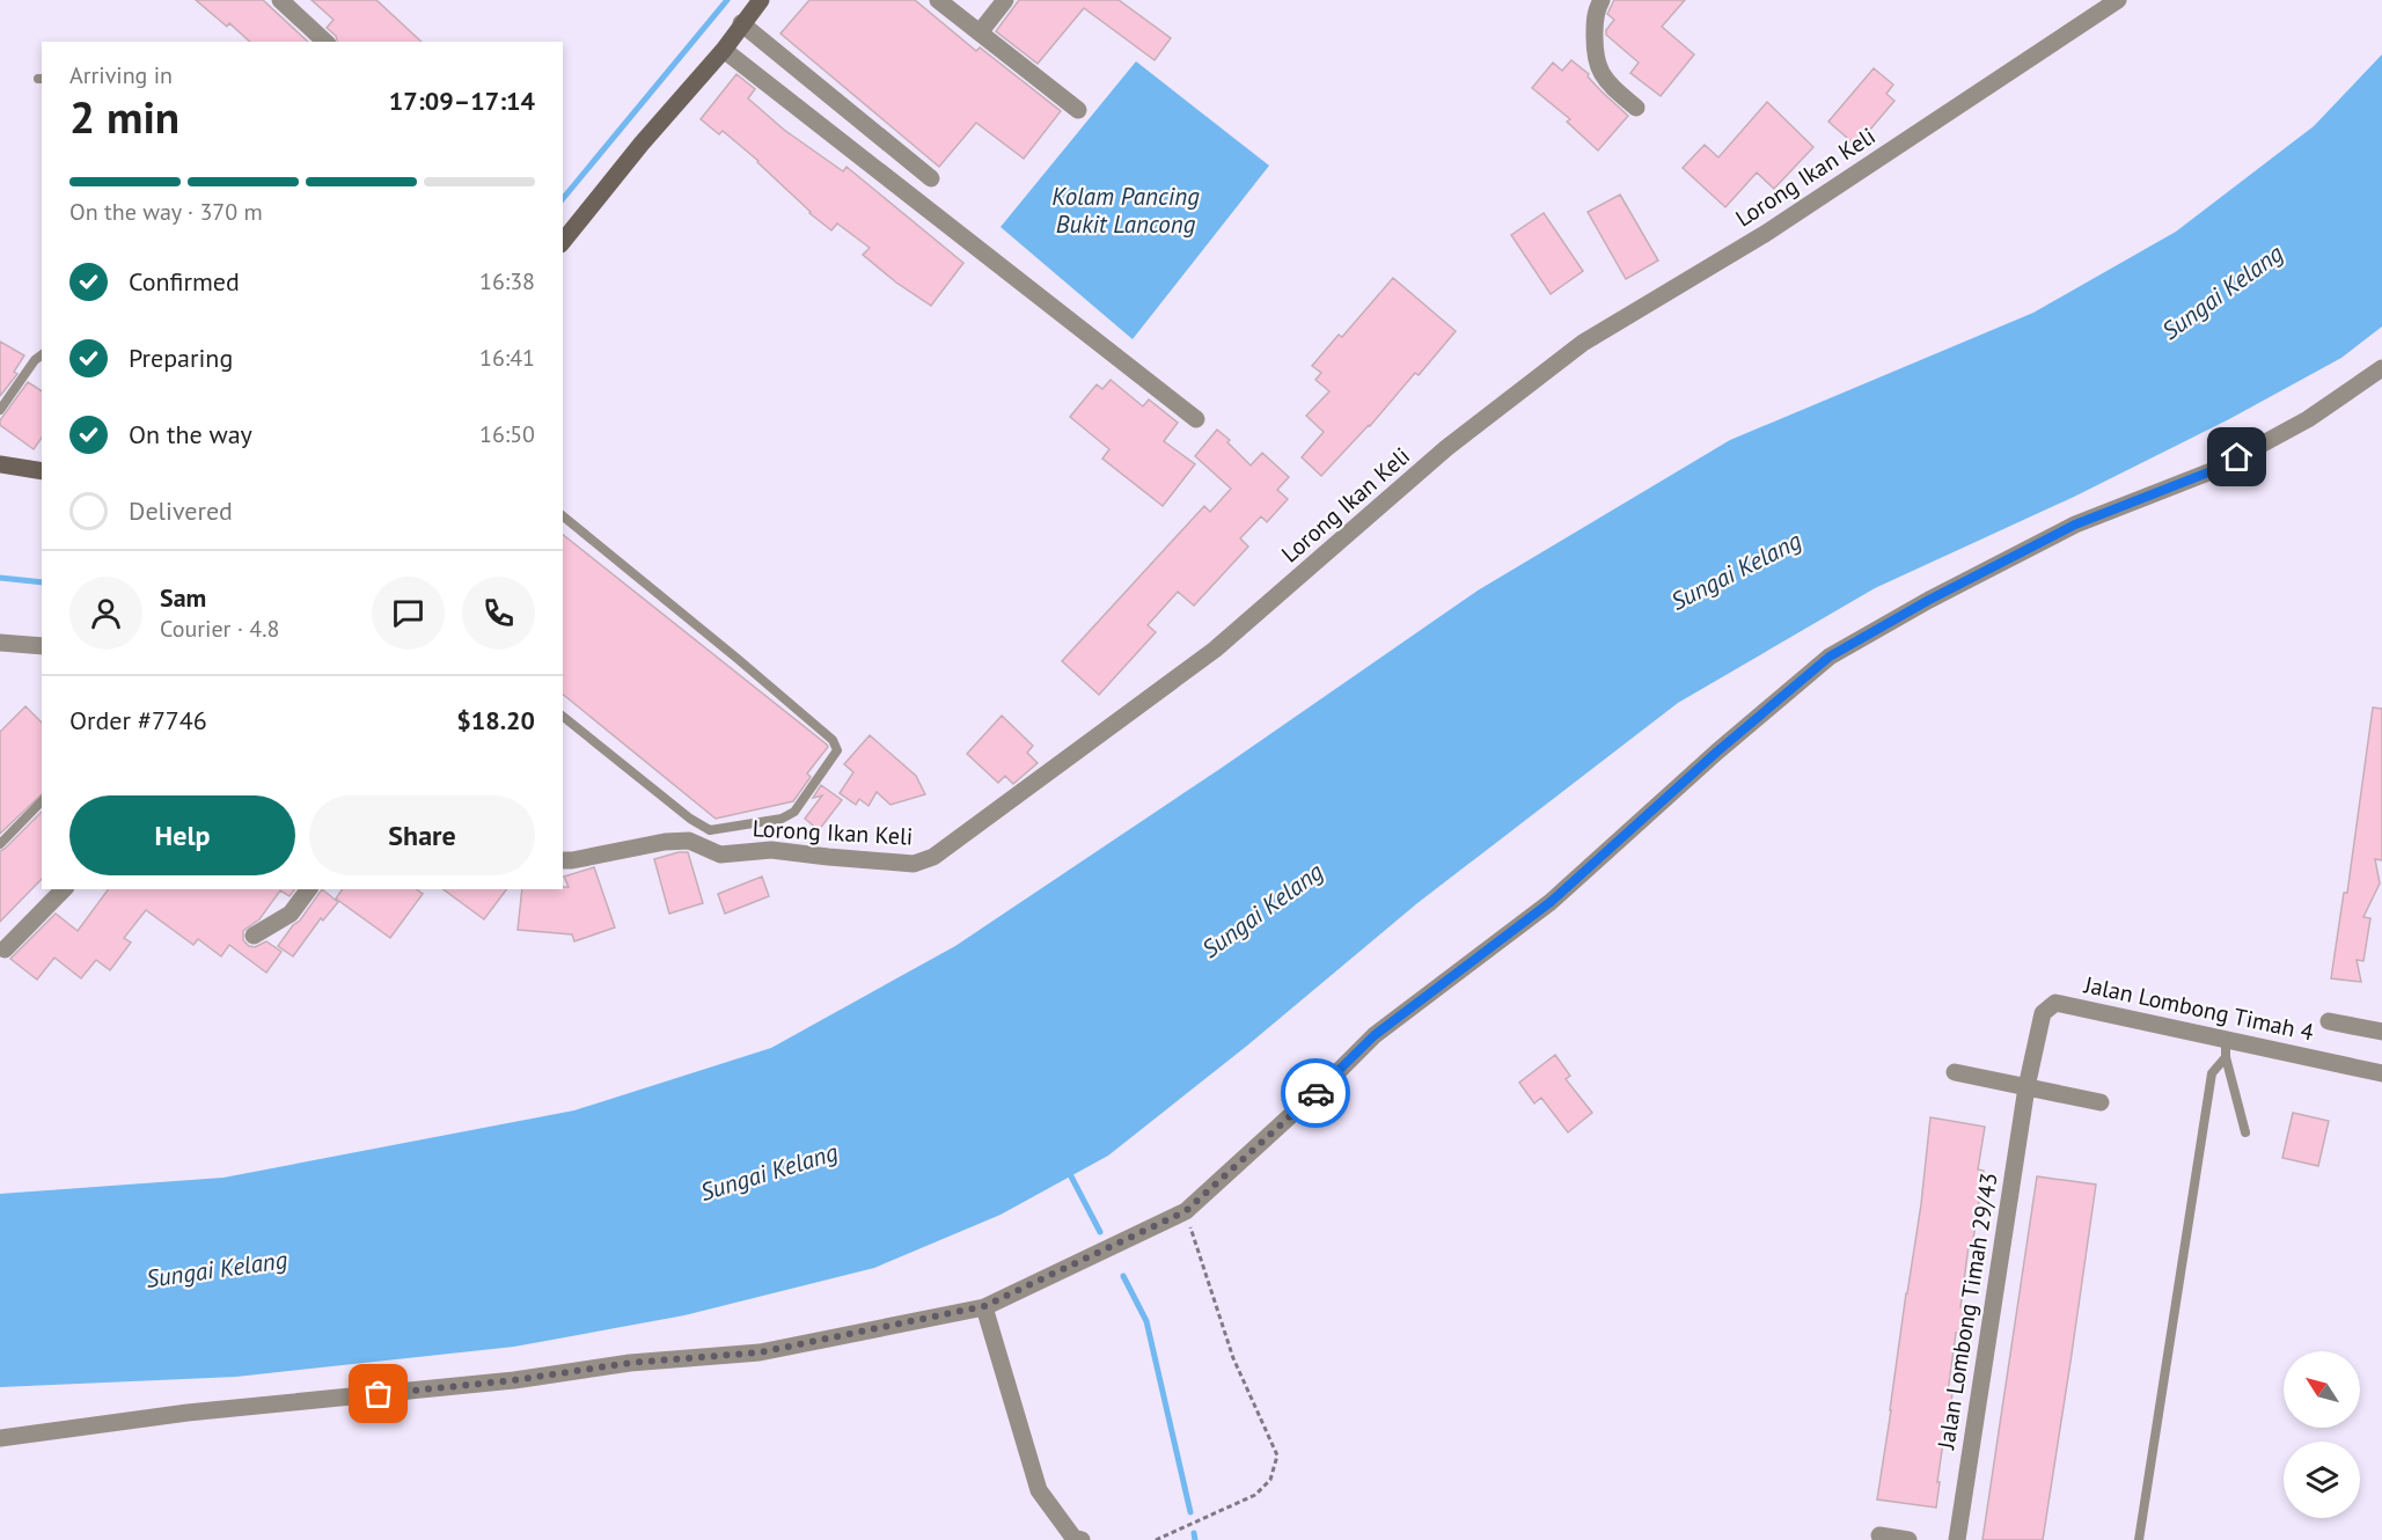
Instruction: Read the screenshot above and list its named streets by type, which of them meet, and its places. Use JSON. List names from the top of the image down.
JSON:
{
  "streets": {
    "street": ["Lorong Ikan Keli", "Jalan Lombong Timah 4", "Jalan Lombong Timah 29/43"]
  },
  "crossings": [
    ["Jalan Lombong Timah 4", "Jalan Lombong Timah 29/43"]
  ],
  "water": ["Kolam Pancing Bukit Lancong", "Sungai Kelang"],
  "north": "top left",
  "page": {
    "heading": ["2 min", "Arriving in", "17:09–17:14"],
    "panel": [
      "Sam",
      "Courier · 4.8",
      "Order #7746",
      "$18.20"
    ],
    "bar": "On the way · 370 m",
    "list": [
      ["Confirmed", "16:38"],
      ["Preparing", "16:41"],
      ["On the way", "16:50"],
      "Delivered"
    ],
    "buttons": ["Help", "Share"]
  }
}
